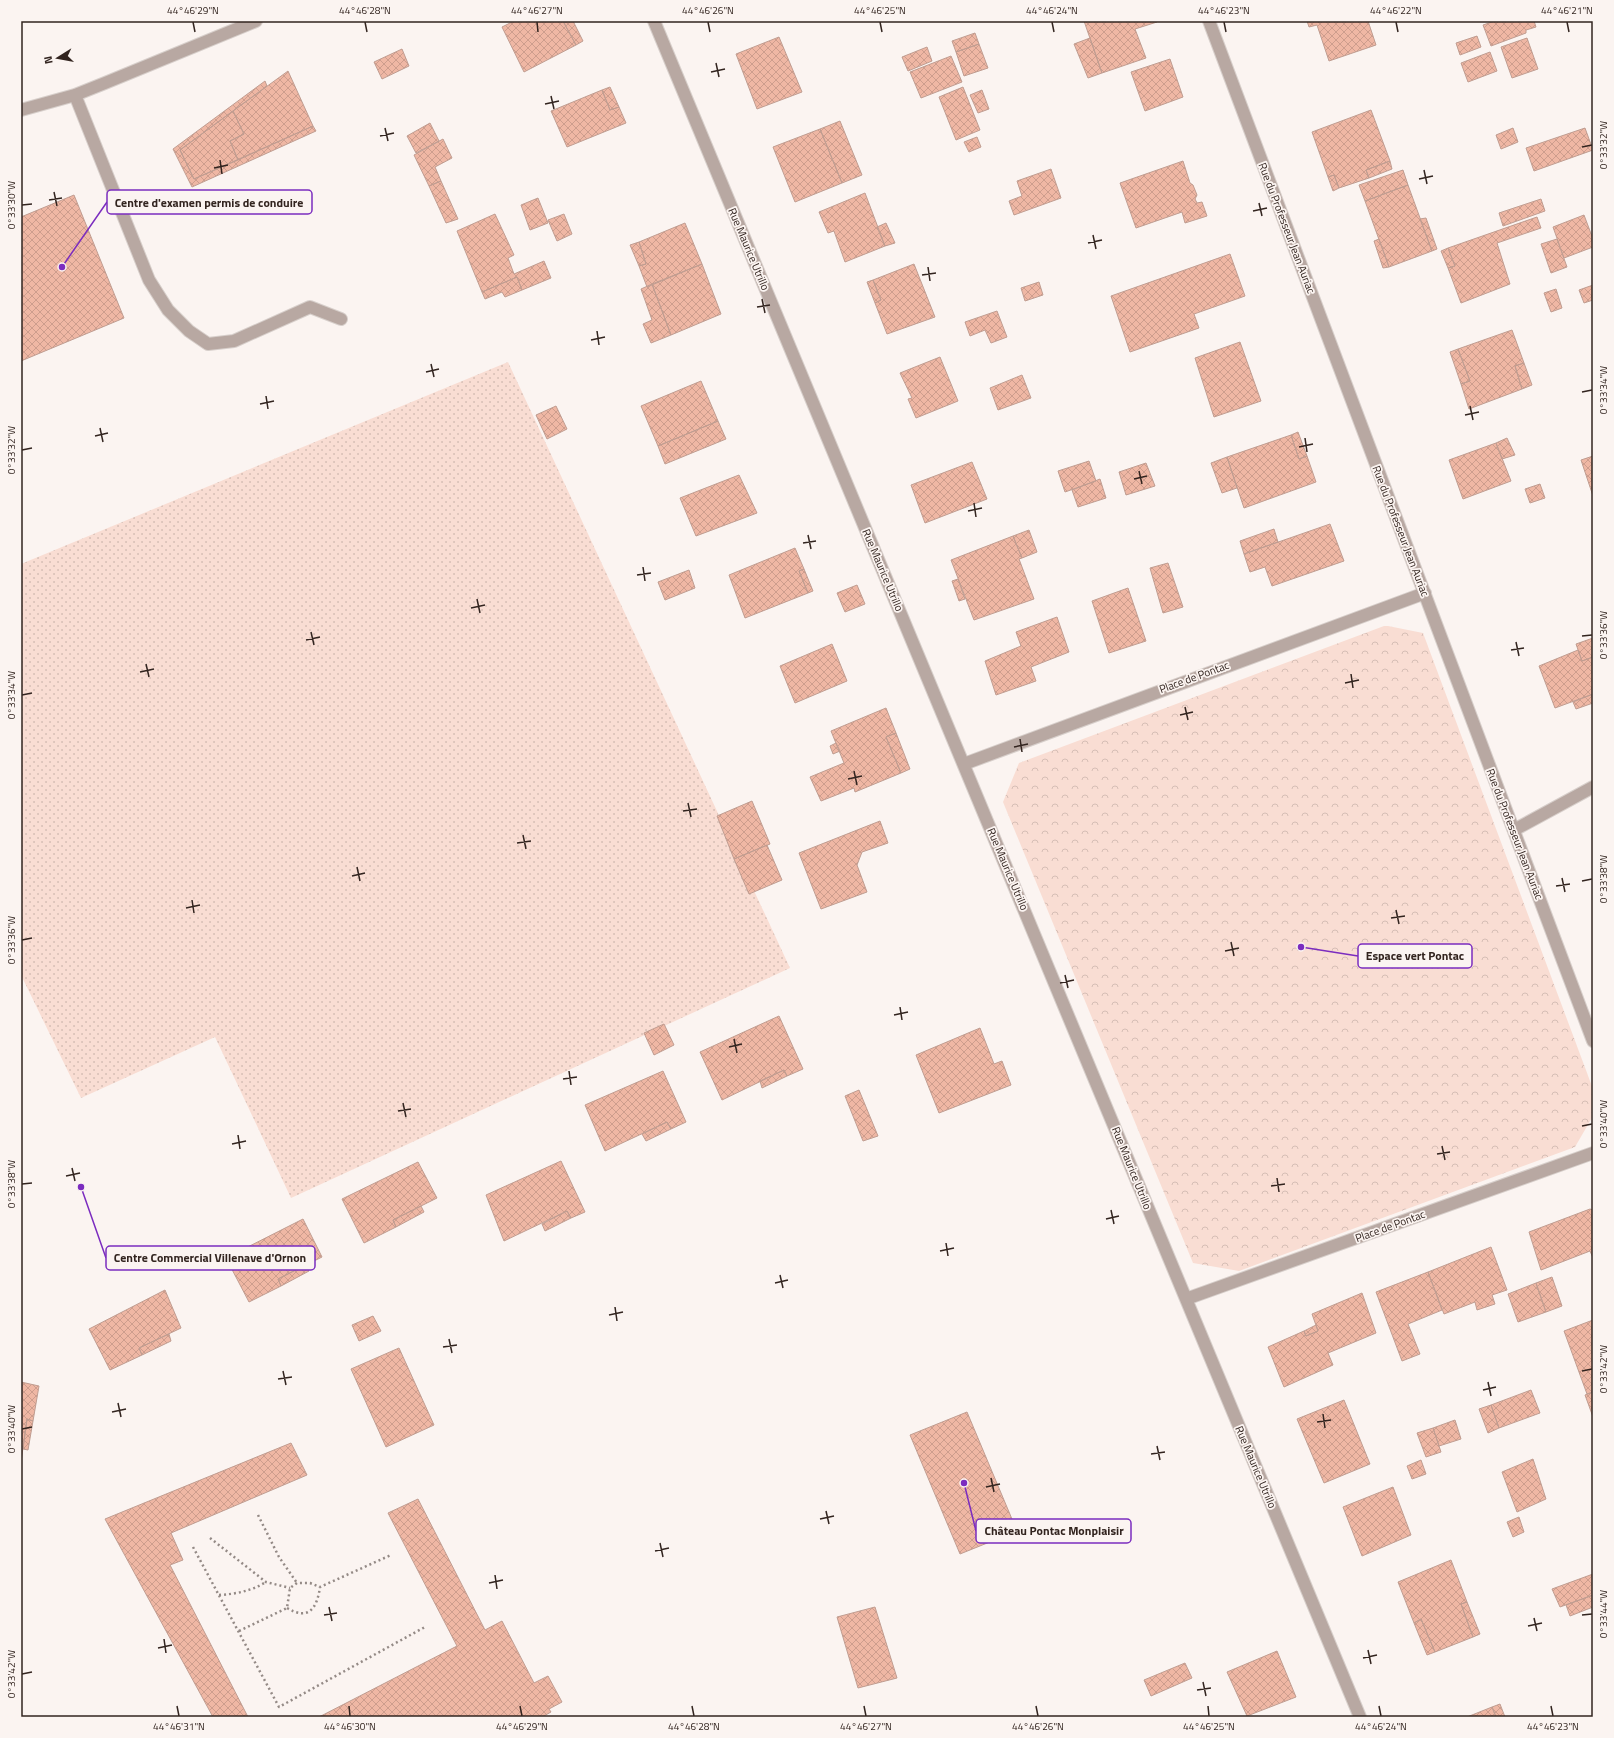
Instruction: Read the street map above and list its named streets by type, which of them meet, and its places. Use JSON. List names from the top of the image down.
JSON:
{
  "streets": {
    "street": ["Rue du Professeur Jean Auriac", "Rue Maurice Utrillo", "Place de Pontac"]
  },
  "crossings": [
    ["Rue du Professeur Jean Auriac", "Place de Pontac"],
    ["Rue Maurice Utrillo", "Place de Pontac"]
  ],
  "places": [
    "Centre d'examen permis de conduire",
    "Espace vert Pontac",
    "Centre Commercial Villenave d'Ornon",
    "Château Pontac Monplaisir"
  ],
  "north": "left",
  "coordinates": [
    "44°46'29\"N",
    "44°46'28\"N",
    "44°46'27\"N",
    "44°46'26\"N",
    "44°46'25\"N",
    "44°46'24\"N",
    "44°46'23\"N",
    "44°46'22\"N",
    "44°46'21\"N",
    "0°33'32\"W",
    "0°33'30\"W",
    "0°33'34\"W",
    "0°33'36\"W",
    "0°33'38\"W",
    "0°33'40\"W",
    "0°33'42\"W",
    "0°33'44\"W",
    "44°46'31\"N",
    "44°46'30\"N"
  ]
}
